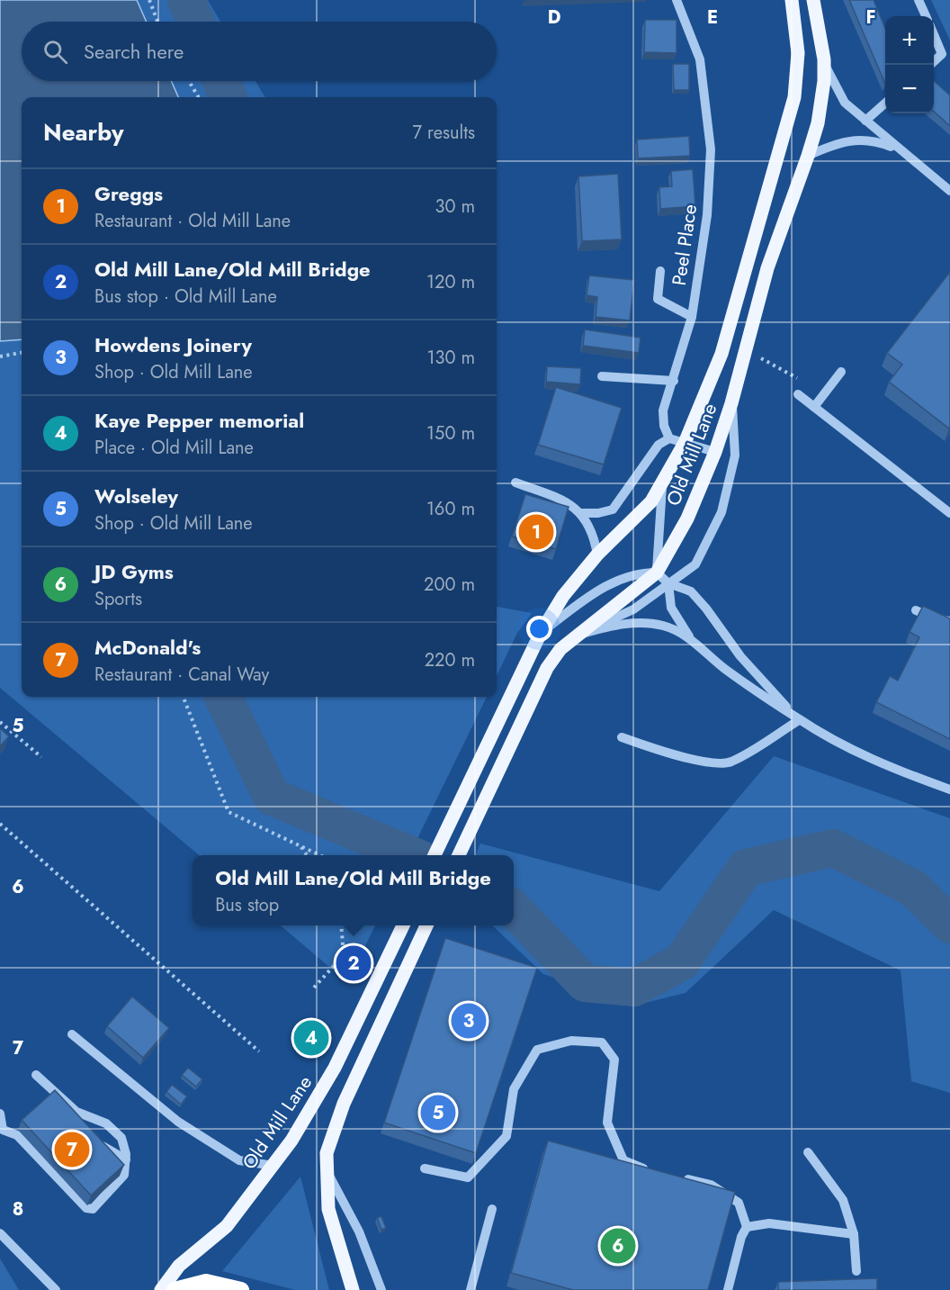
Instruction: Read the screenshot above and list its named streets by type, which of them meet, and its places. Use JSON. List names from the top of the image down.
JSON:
{
  "streets": {
    "main road": ["Old Mill Lane"],
    "street": ["Peel Place"]
  },
  "page": {
    "map_buttons": ["+", "−"],
    "search": "Search here",
    "heading": ["Nearby", "7 results"],
    "list": [
      {
        "mark": "1",
        "name": "Greggs",
        "note": "Restaurant · Old Mill Lane",
        "value": "30 m"
      },
      {
        "mark": "2",
        "name": "Old Mill Lane/Old Mill Bridge",
        "note": "Bus stop · Old Mill Lane",
        "value": "120 m"
      },
      {
        "mark": "3",
        "name": "Howdens Joinery",
        "note": "Shop · Old Mill Lane",
        "value": "130 m"
      },
      {
        "mark": "4",
        "name": "Kaye Pepper memorial",
        "note": "Place · Old Mill Lane",
        "value": "150 m"
      },
      {
        "mark": "5",
        "name": "Wolseley",
        "note": "Shop · Old Mill Lane",
        "value": "160 m"
      },
      {
        "mark": "6",
        "name": "JD Gyms",
        "note": "Sports",
        "value": "200 m"
      },
      {
        "mark": "7",
        "name": "McDonald's",
        "note": "Restaurant · Canal Way",
        "value": "220 m"
      }
    ],
    "pins": [
      "1",
      "2",
      "3",
      "4",
      "5",
      "7",
      "6"
    ],
    "popup": ["Old Mill Lane/Old Mill Bridge", "Bus stop"]
  },
  "grid": {
    "columns": ["D", "E", "F"],
    "rows": [
      "5",
      "6",
      "7",
      "8"
    ]
  }
}
